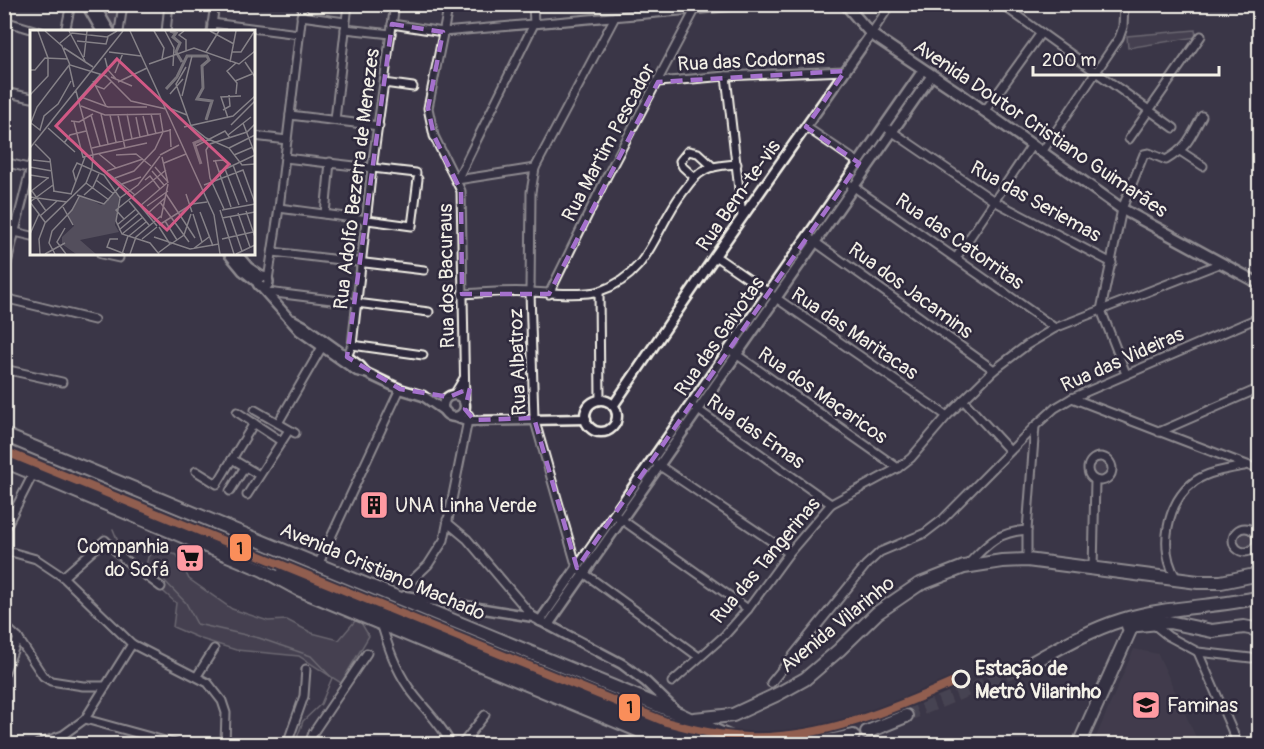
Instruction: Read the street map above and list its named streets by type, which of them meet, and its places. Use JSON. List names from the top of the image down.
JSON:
{
  "streets": {
    "highway": ["Avenida Cristiano Machado", "Avenida Vilarinho"],
    "main road": ["Avenida Doutor Cristiano Guimarães"],
    "street": [
      "Rua das Codornas",
      "Rua Martim Pescador",
      "Rua Adolfo Bezerra de Menezes",
      "Rua Bem-te-vis",
      "Rua das Seriemas",
      "Rua das Catorritas",
      "Rua dos Bacuraus",
      "Rua dos Jacamins",
      "Rua das Maritacas",
      "Rua das Gaivotas",
      "Rua das Videiras",
      "Rua Albatroz",
      "Rua dos Maçaricos",
      "Rua das Emas",
      "Rua das Tangerinas"
    ]
  },
  "crossings": [
    ["Rua das Codornas", "Rua Martim Pescador"],
    ["Rua das Codornas", "Rua Bem-te-vis"],
    ["Avenida Doutor Cristiano Guimarães", "Rua Bem-te-vis"],
    ["Avenida Doutor Cristiano Guimarães", "Rua das Gaivotas"],
    ["Avenida Doutor Cristiano Guimarães", "Rua das Tangerinas"],
    ["Rua Adolfo Bezerra de Menezes", "Rua dos Bacuraus"],
    ["Rua Bem-te-vis", "Rua das Maritacas"],
    ["Rua das Seriemas", "Rua das Gaivotas"],
    ["Rua das Catorritas", "Rua das Gaivotas"],
    ["Rua das Catorritas", "Rua das Tangerinas"],
    ["Rua dos Jacamins", "Rua das Gaivotas"],
    ["Rua dos Jacamins", "Rua das Tangerinas"],
    ["Rua das Maritacas", "Rua das Gaivotas"],
    ["Rua das Maritacas", "Rua das Tangerinas"],
    ["Rua das Gaivotas", "Rua Albatroz"],
    ["Rua das Gaivotas", "Rua dos Maçaricos"],
    ["Rua das Gaivotas", "Rua das Emas"],
    ["Rua dos Maçaricos", "Rua das Tangerinas"],
    ["Rua das Emas", "Rua das Tangerinas"],
    ["Avenida Cristiano Machado", "Avenida Vilarinho"]
  ],
  "places": {
    "building": ["UNA Linha Verde"],
    "supermarket": ["Companhia do Sofá"],
    "other": ["Estação de Metrô Vilarinho"],
    "school or university": ["Faminas"]
  },
  "lines": ["transit line 1"],
  "scale_bar": "200 m"
}
